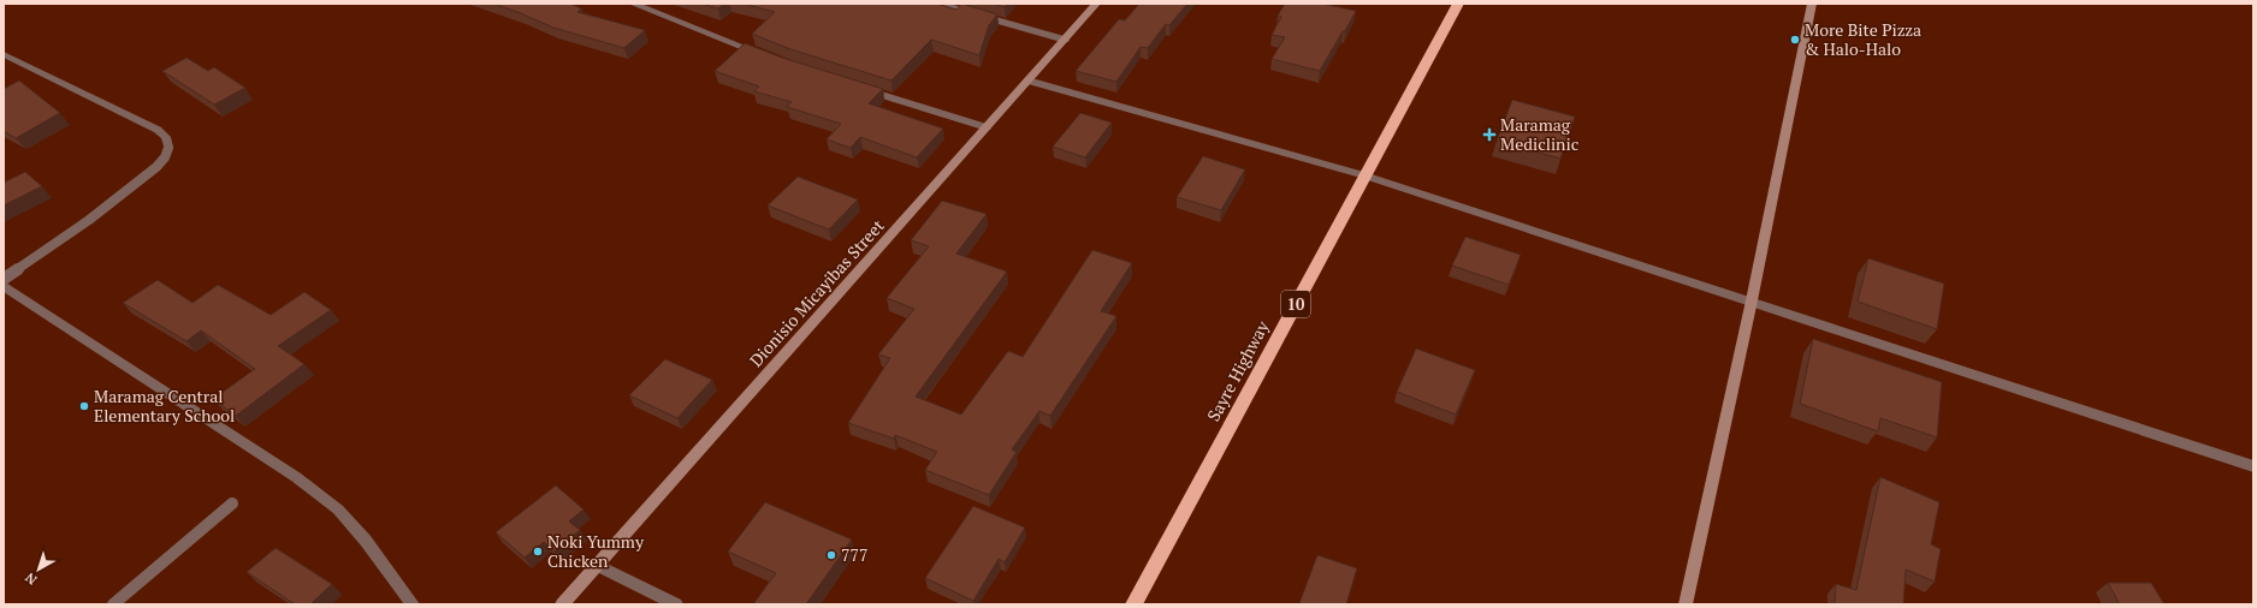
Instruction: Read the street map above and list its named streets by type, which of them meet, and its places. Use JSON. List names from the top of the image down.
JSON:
{
  "streets": {
    "highway": ["10", "Sayre Highway"],
    "street": ["Dionisio Micayibas Street"]
  },
  "places": {
    "other": [
      "More Bite Pizza & Halo-Halo",
      "Maramag Central Elementary School",
      "Noki Yummy Chicken",
      "777"
    ],
    "health": ["Maramag Mediclinic"]
  },
  "north": "bottom left"
}
